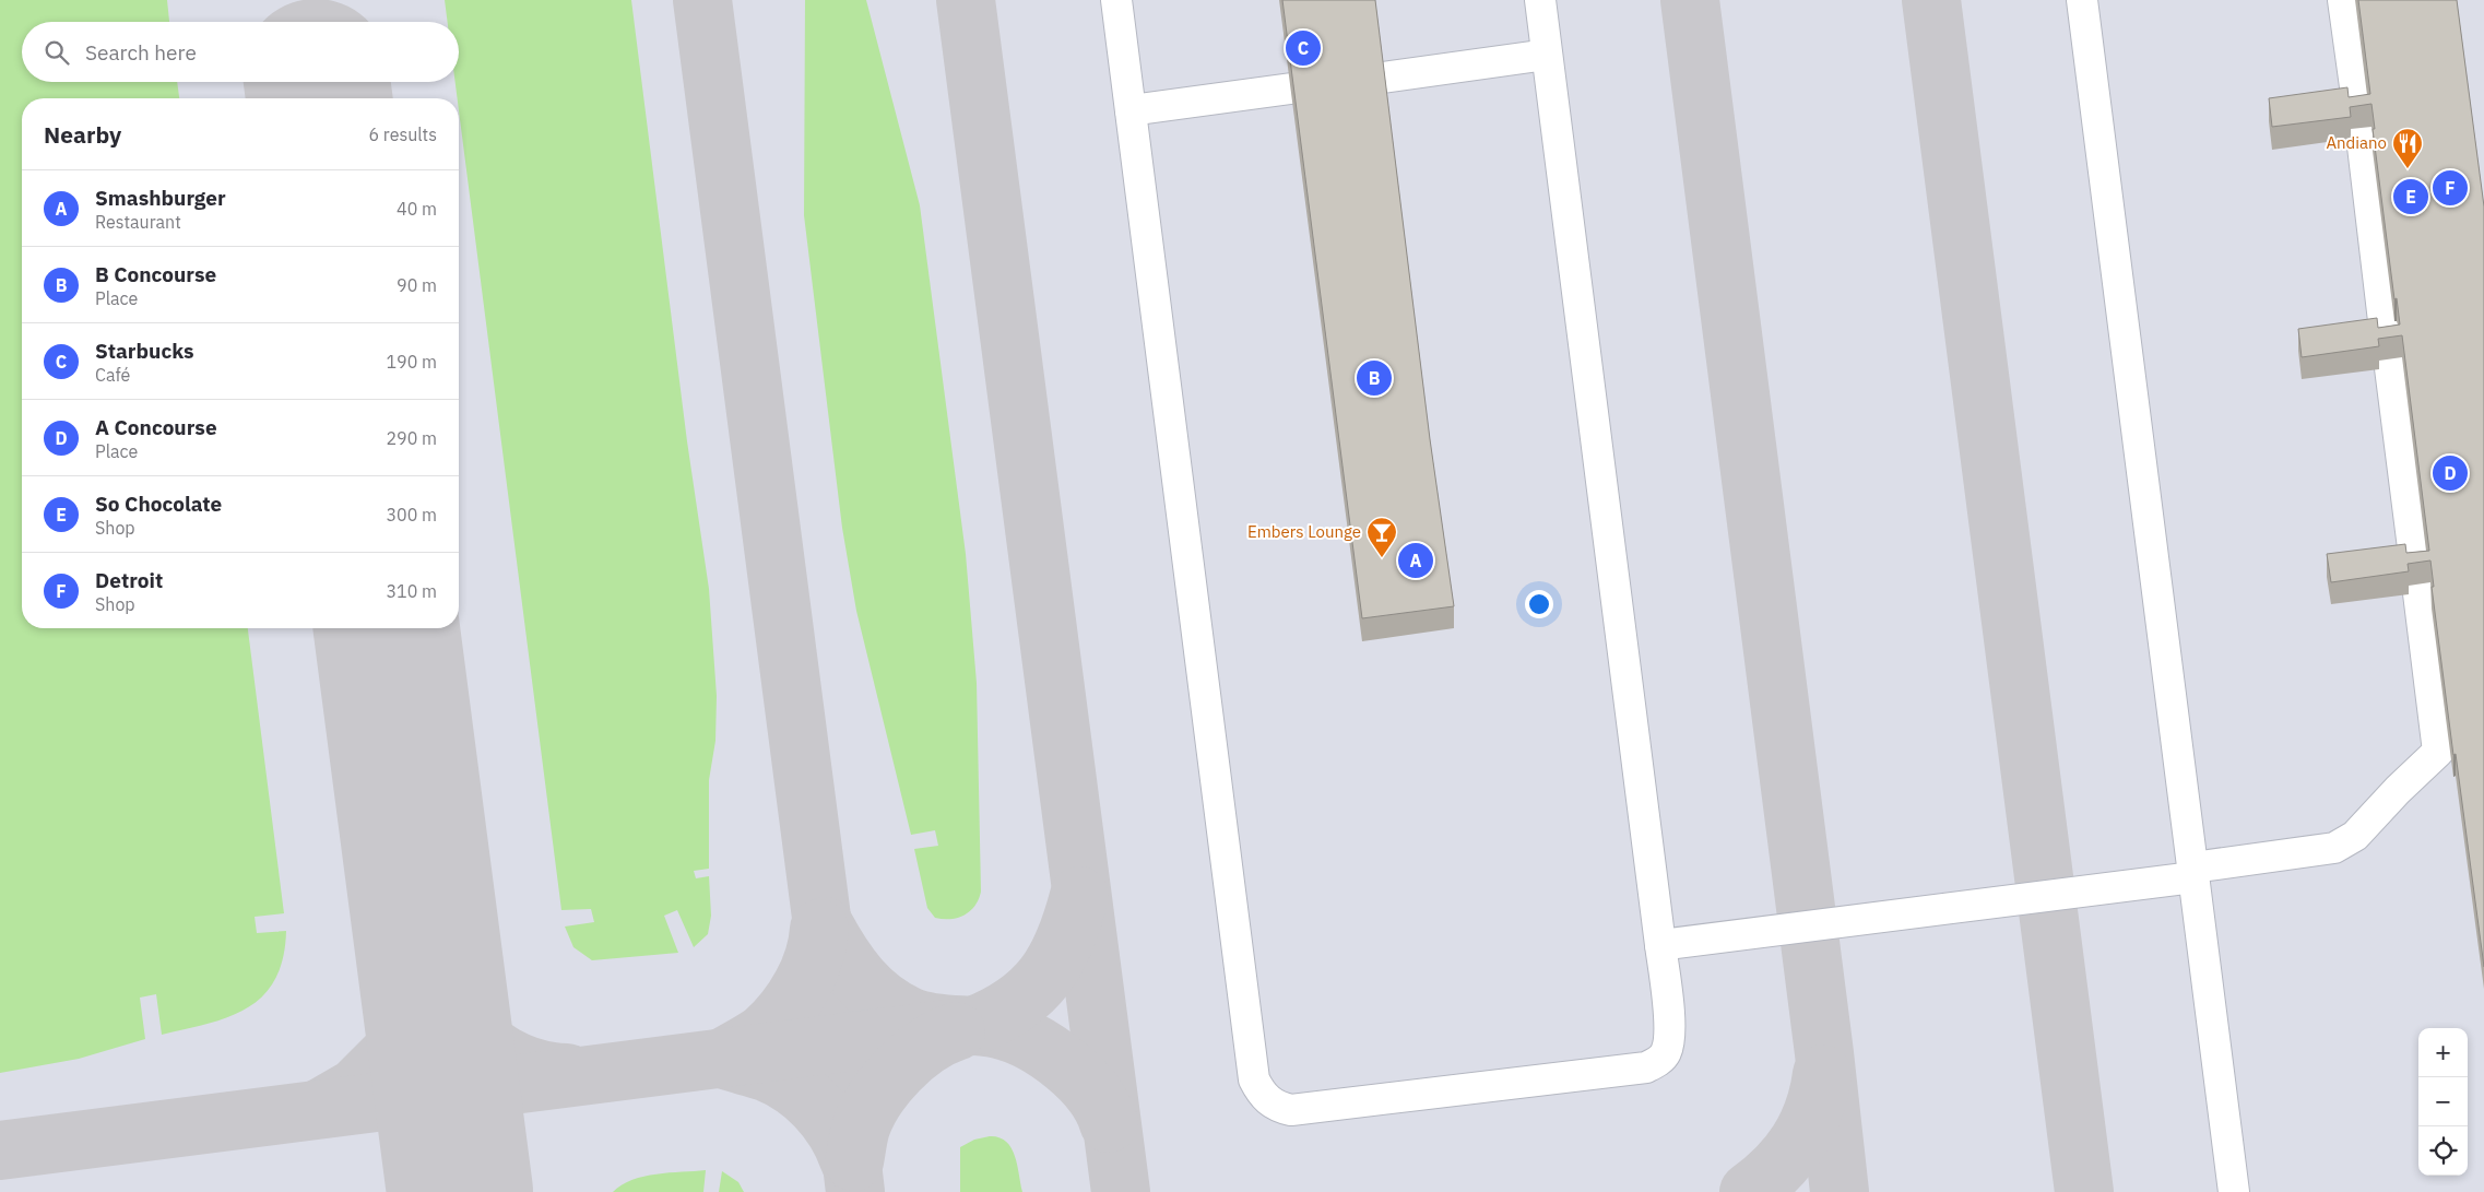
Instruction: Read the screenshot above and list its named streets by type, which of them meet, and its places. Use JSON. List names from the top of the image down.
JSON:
{
  "places": {
    "restaurant": ["Andiano"],
    "bar": ["Embers Lounge"]
  },
  "page": {
    "search": "Search here",
    "pins": [
      "C",
      "F",
      "E",
      "B",
      "D",
      "A"
    ],
    "heading": ["Nearby", "6 results"],
    "list": [
      {
        "mark": "A",
        "name": "Smashburger",
        "note": "Restaurant",
        "value": "40 m"
      },
      {
        "mark": "B",
        "name": "B Concourse",
        "note": "Place",
        "value": "90 m"
      },
      {
        "mark": "C",
        "name": "Starbucks",
        "note": "Café",
        "value": "190 m"
      },
      {
        "mark": "D",
        "name": "A Concourse",
        "note": "Place",
        "value": "290 m"
      },
      {
        "mark": "E",
        "name": "So Chocolate",
        "note": "Shop",
        "value": "300 m"
      },
      {
        "mark": "F",
        "name": "Detroit",
        "note": "Shop",
        "value": "310 m"
      }
    ],
    "map_buttons": ["+", "−"]
  }
}
